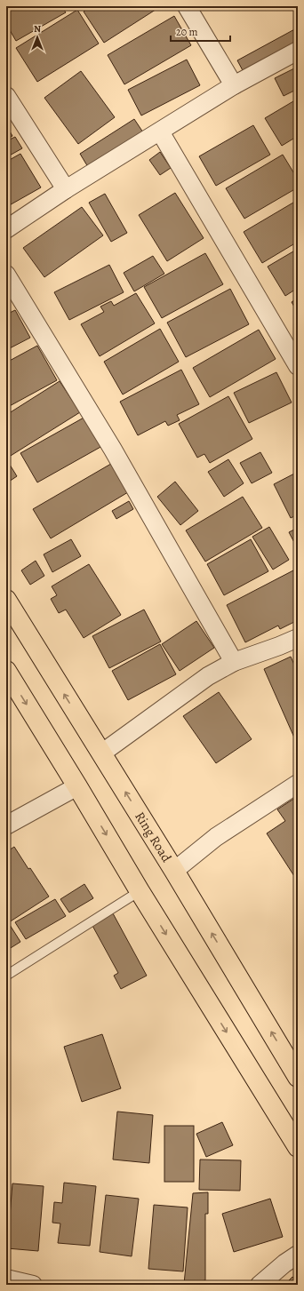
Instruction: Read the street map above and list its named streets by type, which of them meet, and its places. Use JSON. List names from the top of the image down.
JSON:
{
  "streets": {
    "main road": ["Ring Road"]
  },
  "scale_bar": "20 m",
  "north": "top"
}
